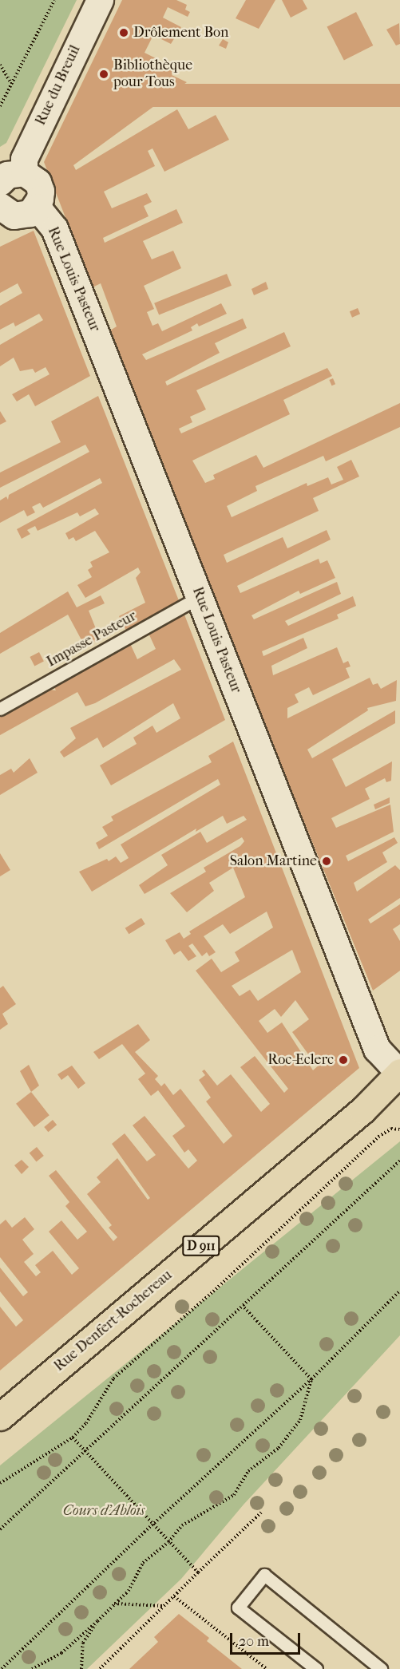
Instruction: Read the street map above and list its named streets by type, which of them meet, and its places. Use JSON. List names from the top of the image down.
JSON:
{
  "streets": {
    "main road": ["D 911", "Rue Denfert-Rochereau"],
    "street": ["Rue du Breuil", "Rue Louis Pasteur"],
    "lane": ["Impasse Pasteur"]
  },
  "crossings": [
    ["Rue Louis Pasteur", "Impasse Pasteur"],
    ["Rue Louis Pasteur", "Rue Denfert-Rochereau"]
  ],
  "parks": ["Cours d'Ablois"],
  "places": [
    "Drôlement Bon",
    "Bibliothèque pour Tous",
    "Salon Martine",
    "Roc-Eclerc"
  ],
  "scale_bar": "20 m"
}
